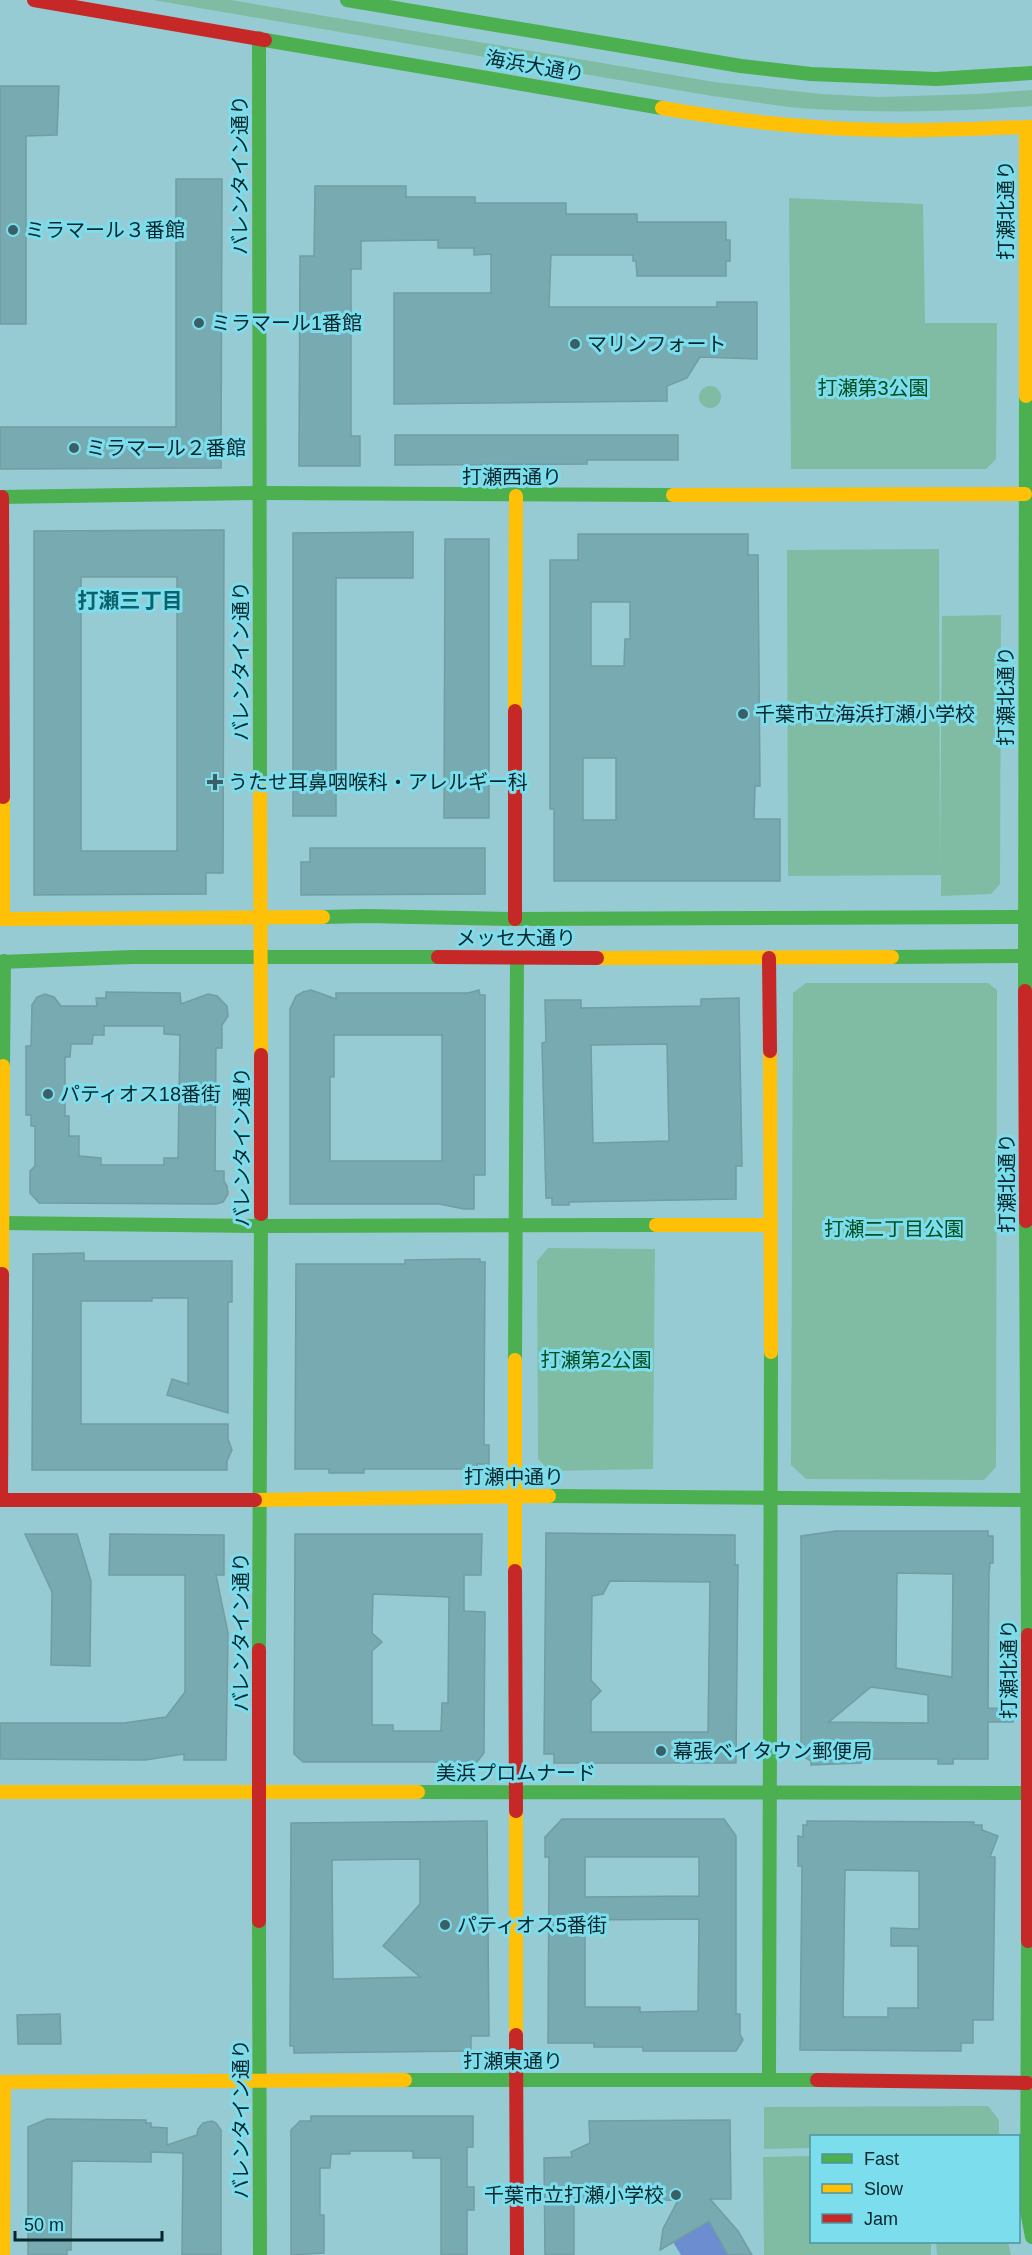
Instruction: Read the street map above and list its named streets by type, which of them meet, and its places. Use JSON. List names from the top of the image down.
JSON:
{
  "streets": {
    "street": [
      "海浜大通り",
      "バレンタイン通り",
      "打瀬北通り",
      "打瀬西通り",
      "メッセ大通り",
      "打瀬中通り",
      "美浜プロムナード",
      "打瀬東通り"
    ]
  },
  "crossings": [
    ["海浜大通り", "バレンタイン通り"],
    ["海浜大通り", "打瀬北通り"],
    ["バレンタイン通り", "打瀬西通り"],
    ["バレンタイン通り", "メッセ大通り"],
    ["バレンタイン通り", "打瀬中通り"],
    ["バレンタイン通り", "美浜プロムナード"],
    ["バレンタイン通り", "打瀬東通り"],
    ["打瀬北通り", "打瀬西通り"],
    ["打瀬北通り", "メッセ大通り"],
    ["打瀬北通り", "打瀬中通り"],
    ["打瀬北通り", "美浜プロムナード"],
    ["打瀬北通り", "打瀬東通り"]
  ],
  "districts": ["打瀬三丁目"],
  "parks": ["打瀬第3公園", "打瀬二丁目公園", "打瀬第2公園"],
  "places": {
    "other": [
      "ミラマール３番館",
      "ミラマール1番館",
      "マリンフォート",
      "ミラマール２番館",
      "千葉市立海浜打瀬小学校",
      "パティオス18番街",
      "幕張ベイタウン郵便局",
      "パティオス5番街",
      "千葉市立打瀬小学校"
    ],
    "health": ["うたせ耳鼻咽喉科・アレルギー科"]
  },
  "legend": ["Fast", "Slow", "Jam"],
  "scale_bar": "50 m"
}
